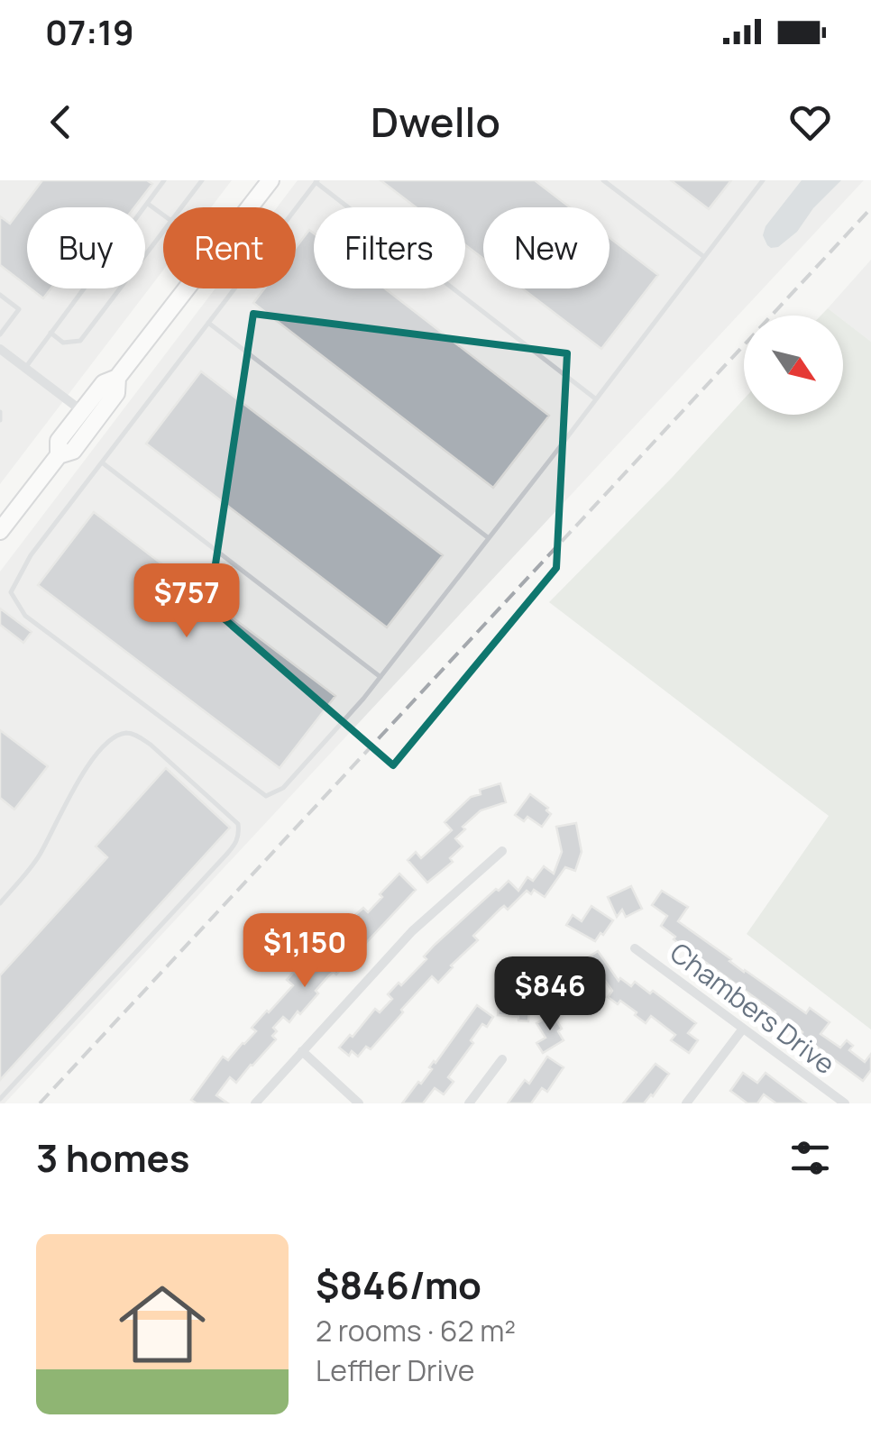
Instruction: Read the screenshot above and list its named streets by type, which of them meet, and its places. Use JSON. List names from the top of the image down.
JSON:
{
  "streets": {
    "street": ["Chambers Drive"]
  },
  "north": "bottom right",
  "page": {
    "status": "07:19",
    "header": "Dwello",
    "chip": [
      "Buy",
      "Rent",
      "Filters",
      "New"
    ],
    "price": ["$757", "$1,150", "$846"],
    "heading": "3 homes",
    "list": [
      {
        "name": "$846/mo",
        "note": "2 rooms · 62 m² · Leffler Drive"
      }
    ]
  }
}
